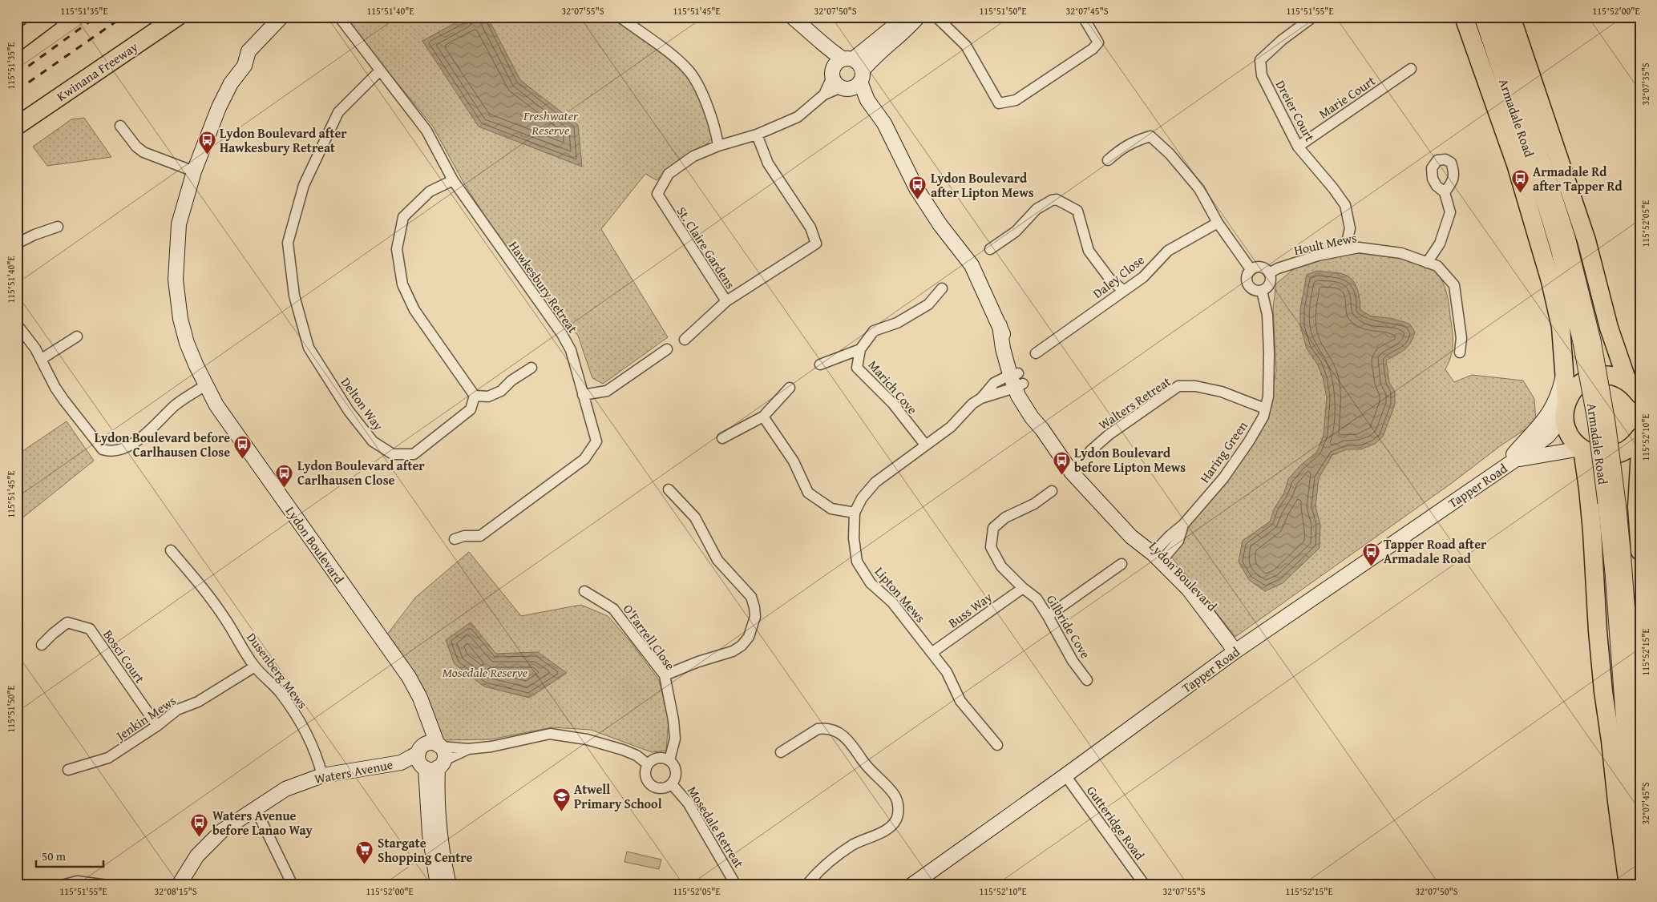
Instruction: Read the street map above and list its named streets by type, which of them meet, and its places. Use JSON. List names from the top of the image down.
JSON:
{
  "streets": {
    "highway": ["Kwinana Freeway", "Armadale Road"],
    "street": [
      "Marie Court",
      "Dreier Court",
      "Hoult Mews",
      "St. Claire Gardens",
      "Daley Close",
      "Hawkesbury Retreat",
      "Marich Cove",
      "Walters Retreat",
      "Delton Way",
      "Haring Green",
      "Tapper Road",
      "Lydon Boulevard",
      "Lipton Mews",
      "Buss Way",
      "Gilbride Cove",
      "O'Farrell Close",
      "Bosci Court",
      "Dusenberg Mews",
      "Jenkin Mews",
      "Waters Avenue",
      "Gutteridge Road",
      "Mosedale Retreat"
    ]
  },
  "crossings": [
    ["Marie Court", "Dreier Court"],
    ["Dreier Court", "Hoult Mews"],
    ["Armadale Road", "Tapper Road"],
    ["Hoult Mews", "Haring Green"],
    ["St. Claire Gardens", "Lydon Boulevard"],
    ["Hawkesbury Retreat", "Delton Way"],
    ["Marich Cove", "Lipton Mews"],
    ["Walters Retreat", "Haring Green"],
    ["Haring Green", "Lydon Boulevard"],
    ["Tapper Road", "Lydon Boulevard"],
    ["Tapper Road", "Gutteridge Road"],
    ["Lydon Boulevard", "Lipton Mews"],
    ["Lydon Boulevard", "Waters Avenue"],
    ["Lipton Mews", "Buss Way"],
    ["Buss Way", "Gilbride Cove"],
    ["O'Farrell Close", "Mosedale Retreat"],
    ["Bosci Court", "Jenkin Mews"],
    ["Dusenberg Mews", "Jenkin Mews"],
    ["Dusenberg Mews", "Waters Avenue"]
  ],
  "parks": ["Freshwater Reserve", "Mosedale Reserve"],
  "places": {
    "bus stop": [
      "Lydon Boulevard after Hawkesbury Retreat",
      "Armadale Rd after Tapper Rd",
      "Lydon Boulevard after Lipton Mews",
      "Lydon Boulevard before Carlhausen Close",
      "Lydon Boulevard before Lipton Mews",
      "Lydon Boulevard after Carlhausen Close",
      "Tapper Road after Armadale Road",
      "Waters Avenue before Lanao Way"
    ],
    "school or university": ["Atwell Primary School"],
    "supermarket": ["Stargate Shopping Centre"]
  },
  "scale_bar": "50 m",
  "coordinates": [
    "115°51'35\"E",
    "115°51'40\"E",
    "32°07'55\"S",
    "115°51'45\"E",
    "32°07'50\"S",
    "115°51'50\"E",
    "32°07'45\"S",
    "115°51'55\"E",
    "115°52'00\"E",
    "32°07'35\"S",
    "115°52'05\"E",
    "115°52'10\"E",
    "115°52'15\"E",
    "32°08'15\"S"
  ]
}
